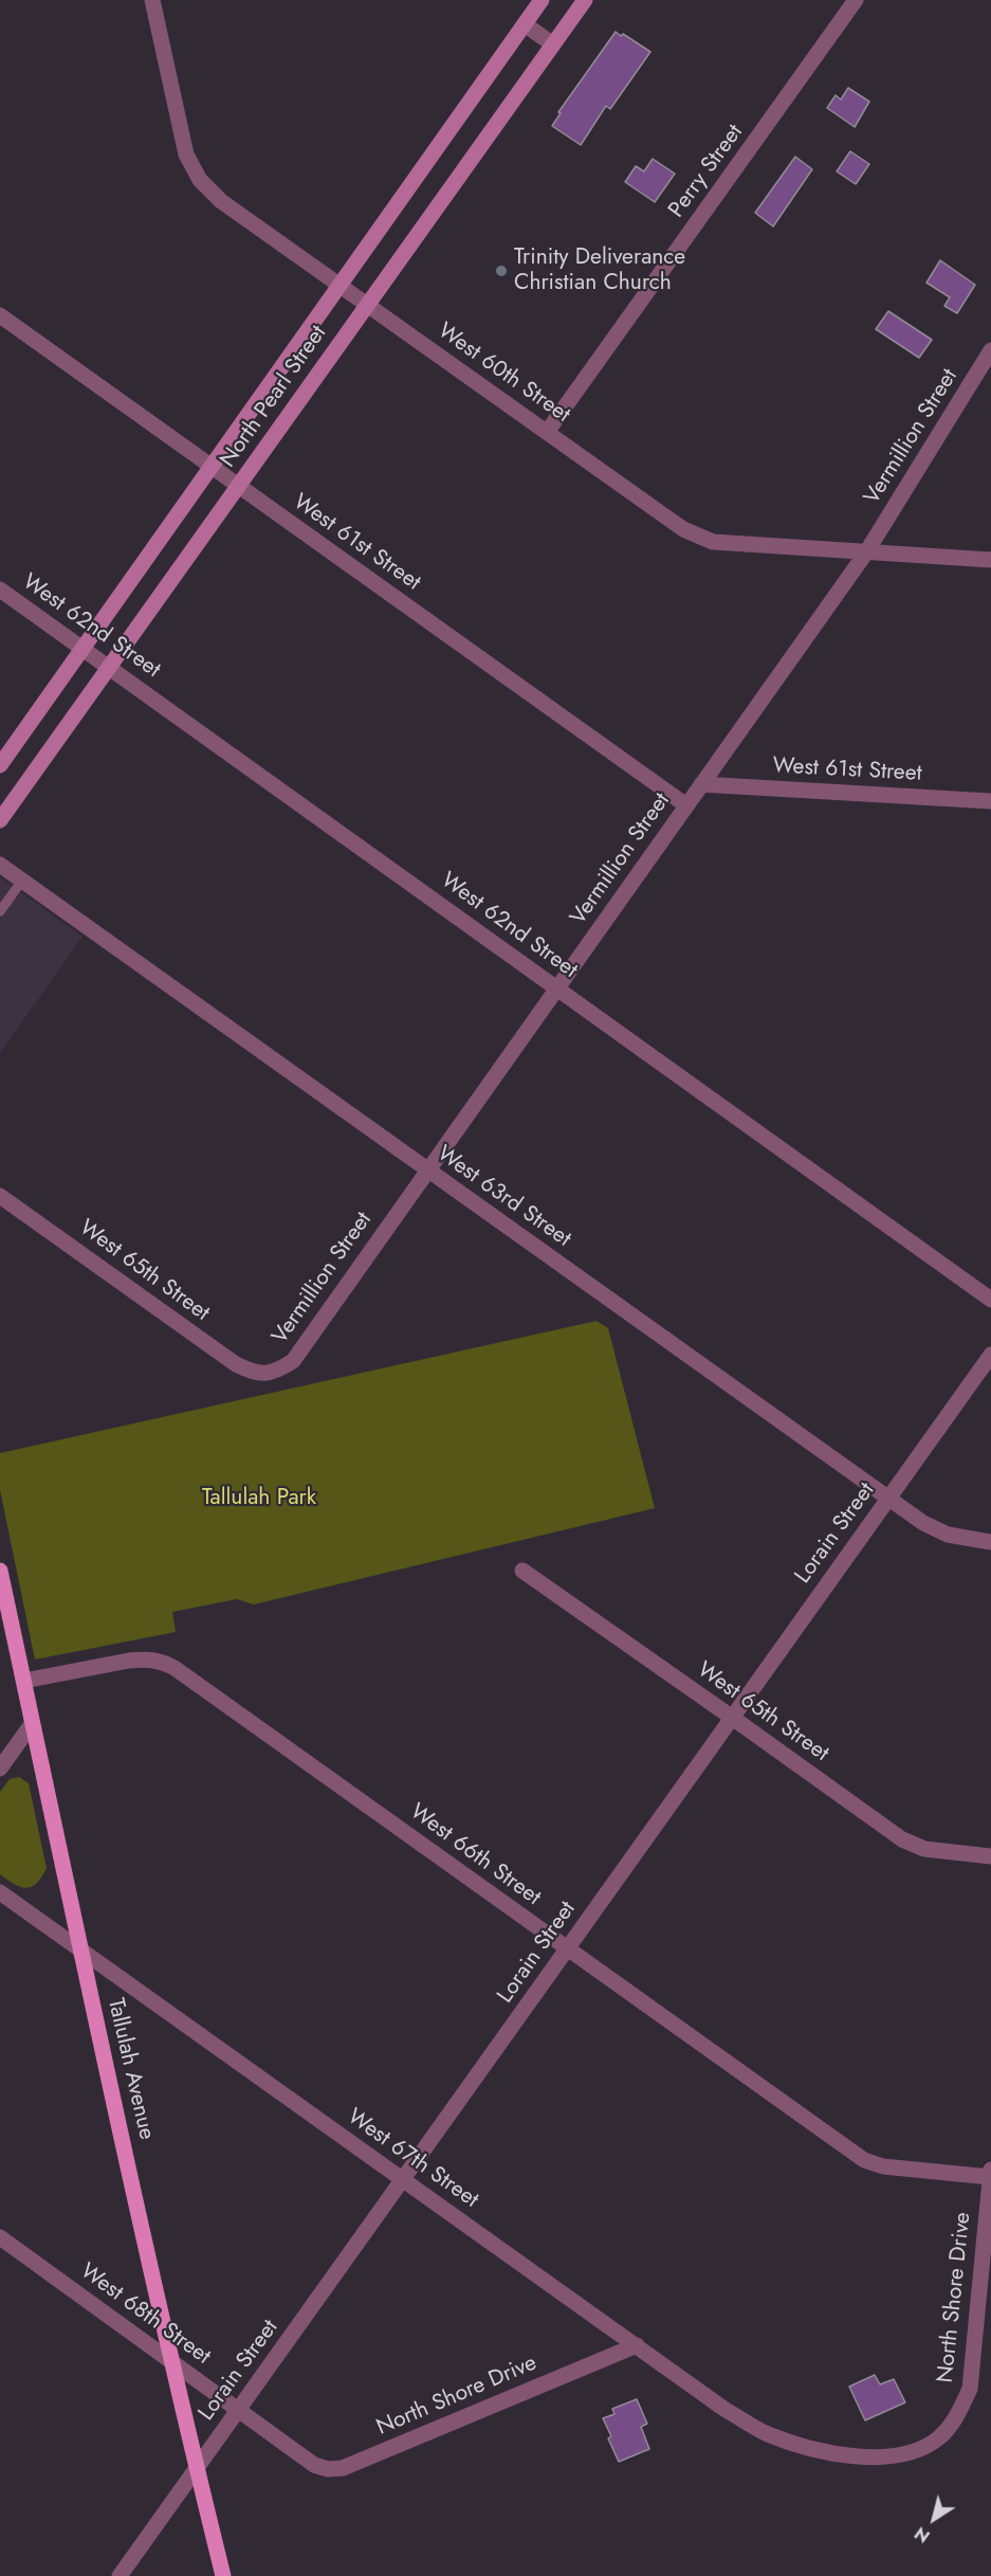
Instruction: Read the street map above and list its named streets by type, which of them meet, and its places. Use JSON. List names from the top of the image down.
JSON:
{
  "streets": {
    "main road": ["Tallulah Avenue"],
    "street": [
      "Perry Street",
      "West 60th Street",
      "North Pearl Street",
      "Vermillion Street",
      "West 61st Street",
      "West 62nd Street",
      "West 63rd Street",
      "West 65th Street",
      "Lorain Street",
      "West 66th Street",
      "West 67th Street",
      "North Shore Drive",
      "West 68th Street"
    ]
  },
  "crossings": [
    ["Perry Street", "West 60th Street"],
    ["West 60th Street", "North Pearl Street"],
    ["West 60th Street", "Vermillion Street"],
    ["North Pearl Street", "West 61st Street"],
    ["North Pearl Street", "West 62nd Street"],
    ["Vermillion Street", "West 61st Street"],
    ["Vermillion Street", "West 62nd Street"],
    ["Vermillion Street", "West 63rd Street"],
    ["Vermillion Street", "West 65th Street"],
    ["West 63rd Street", "Lorain Street"],
    ["West 65th Street", "Lorain Street"],
    ["Lorain Street", "West 66th Street"],
    ["Lorain Street", "Tallulah Avenue"],
    ["Lorain Street", "West 67th Street"],
    ["Lorain Street", "West 68th Street"],
    ["West 66th Street", "Tallulah Avenue"],
    ["West 66th Street", "North Shore Drive"],
    ["Tallulah Avenue", "West 67th Street"],
    ["Tallulah Avenue", "West 68th Street"],
    ["West 67th Street", "North Shore Drive"],
    ["North Shore Drive", "West 68th Street"]
  ],
  "parks": ["Tallulah Park"],
  "places": ["Trinity Deliverance Christian Church"],
  "north": "bottom left"
}
